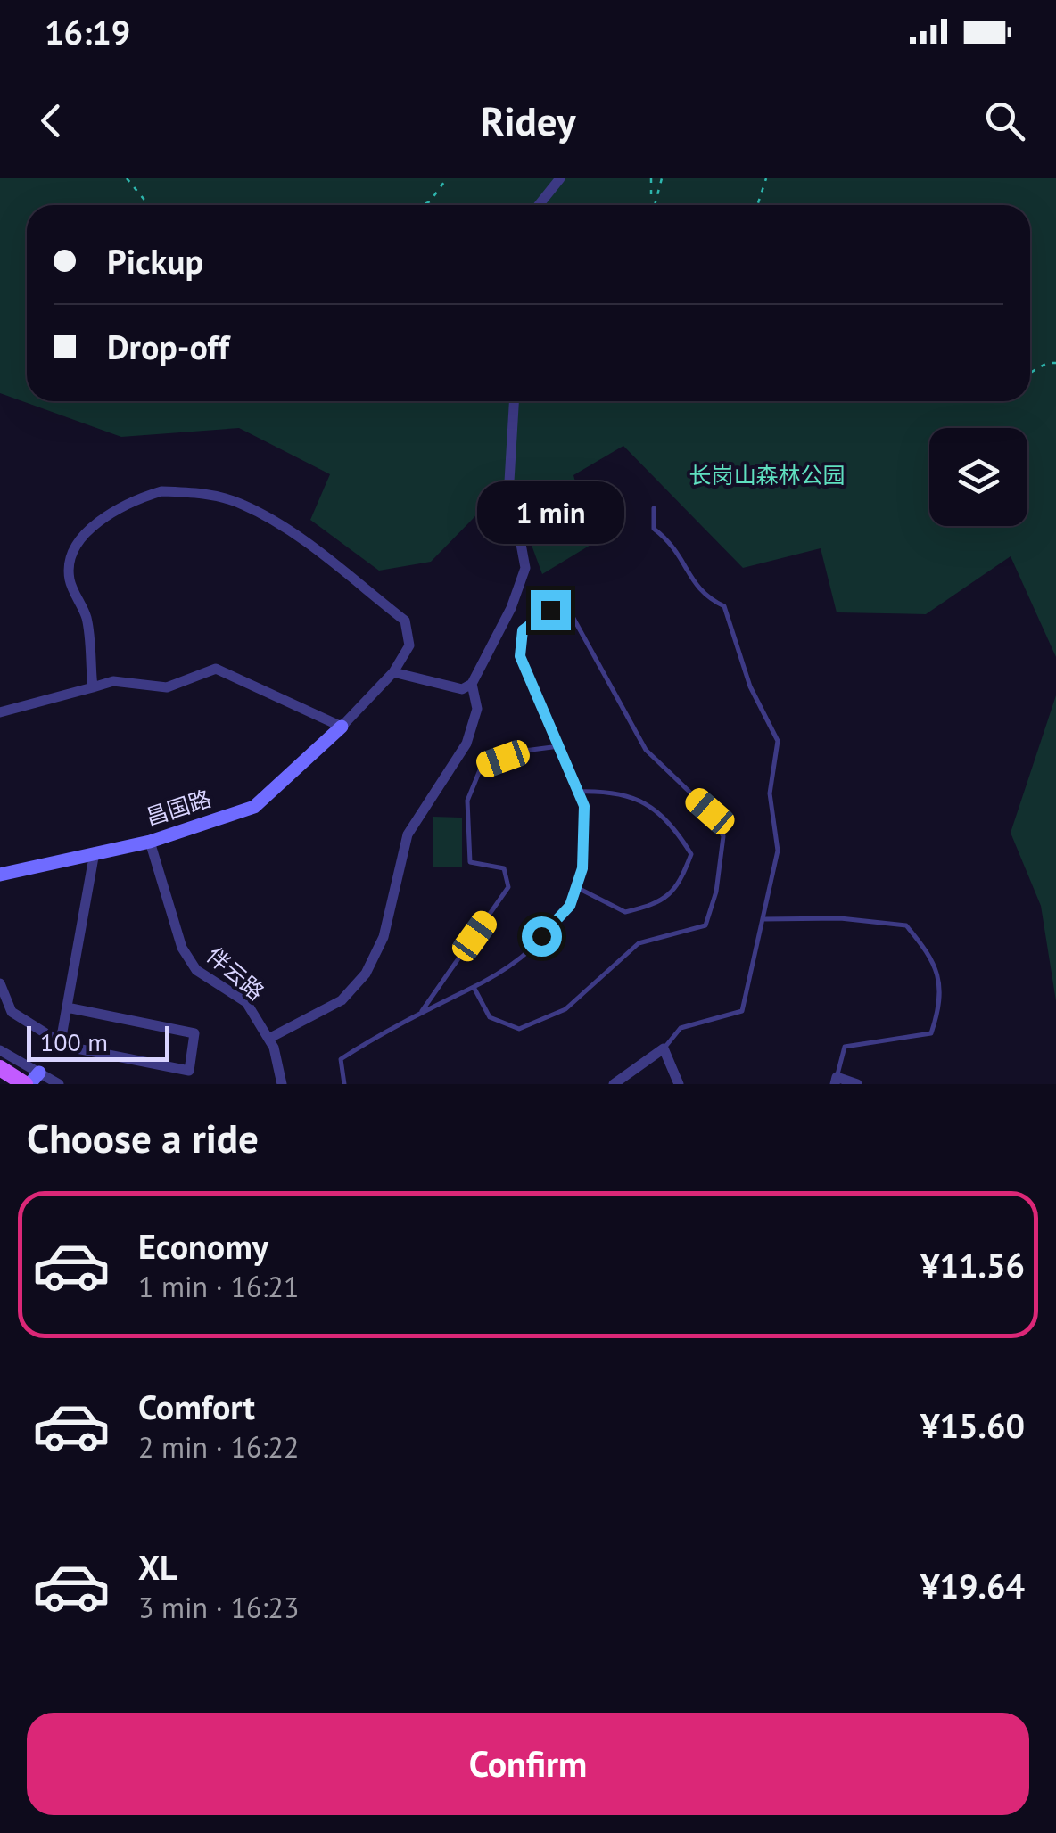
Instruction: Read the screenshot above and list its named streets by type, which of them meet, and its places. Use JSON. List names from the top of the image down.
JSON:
{
  "streets": {
    "main road": ["昌国路"],
    "street": ["伴云路"]
  },
  "crossings": [
    ["昌国路", "伴云路"]
  ],
  "parks": ["长岗山森林公园"],
  "scale_bar": "100 m",
  "page": {
    "status": "16:19",
    "header": "Ridey",
    "banner": ["Pickup", "Drop-off"],
    "bubble": "1 min",
    "scale": "100 m",
    "heading": "Choose a ride",
    "list": [
      {
        "name": "Economy",
        "note": "1 min · 16:21",
        "value": "¥11.56"
      },
      {
        "name": "Comfort",
        "note": "2 min · 16:22",
        "value": "¥15.60"
      },
      {
        "name": "XL",
        "note": "3 min · 16:23",
        "value": "¥19.64"
      }
    ],
    "buttons": "Confirm"
  }
}
